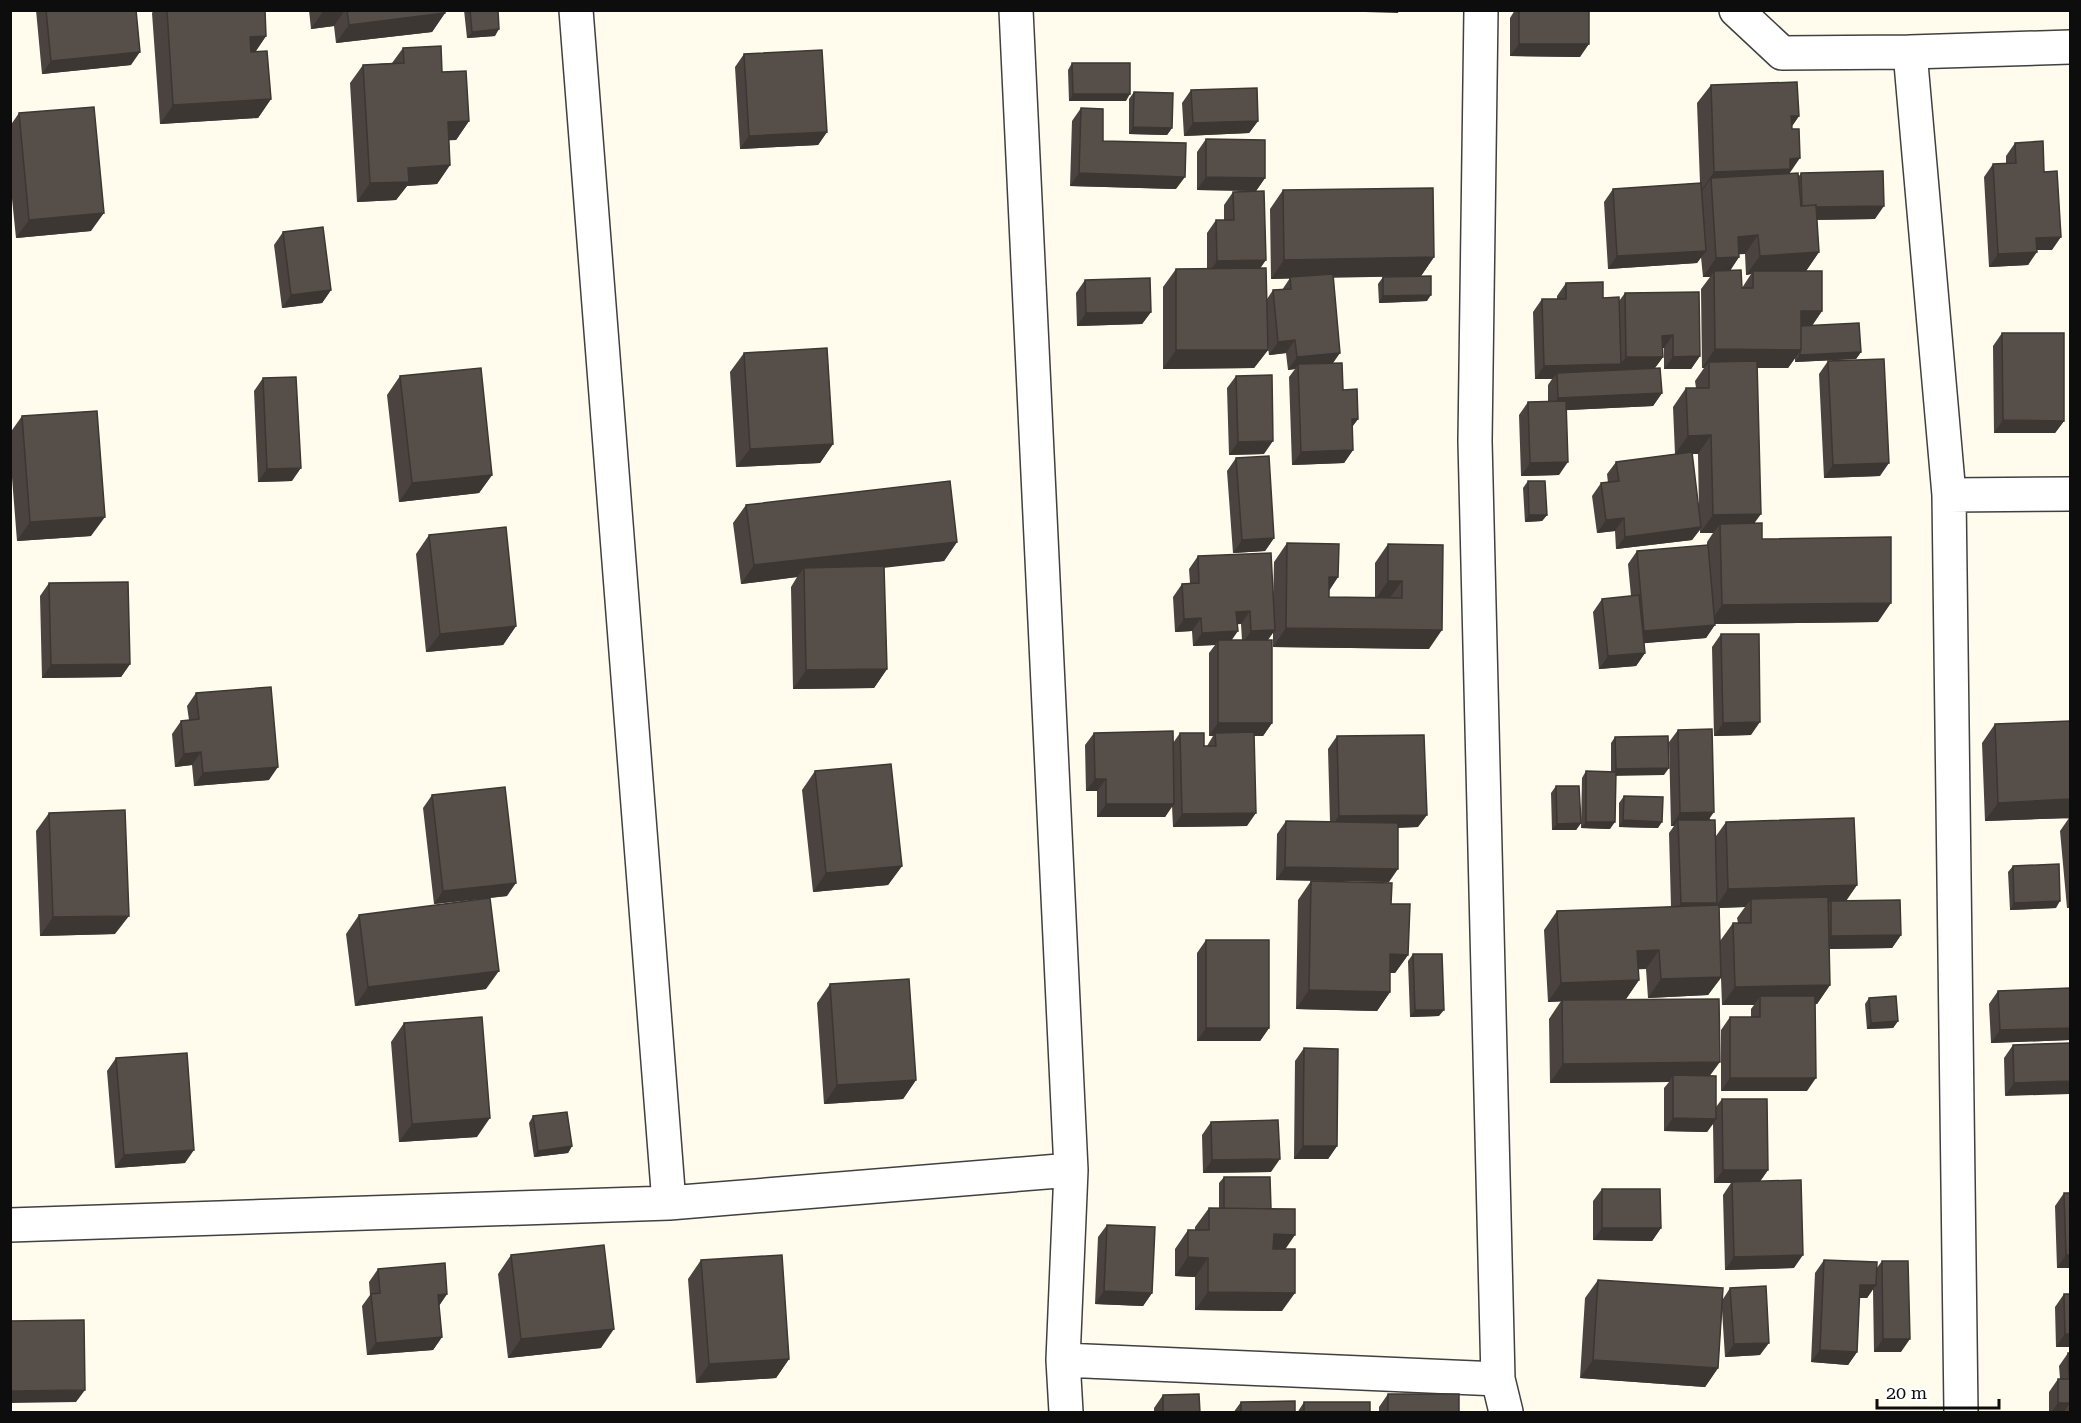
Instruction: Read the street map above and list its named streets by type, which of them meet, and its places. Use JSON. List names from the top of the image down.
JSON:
{
  "scale_bar": "20 m"
}
